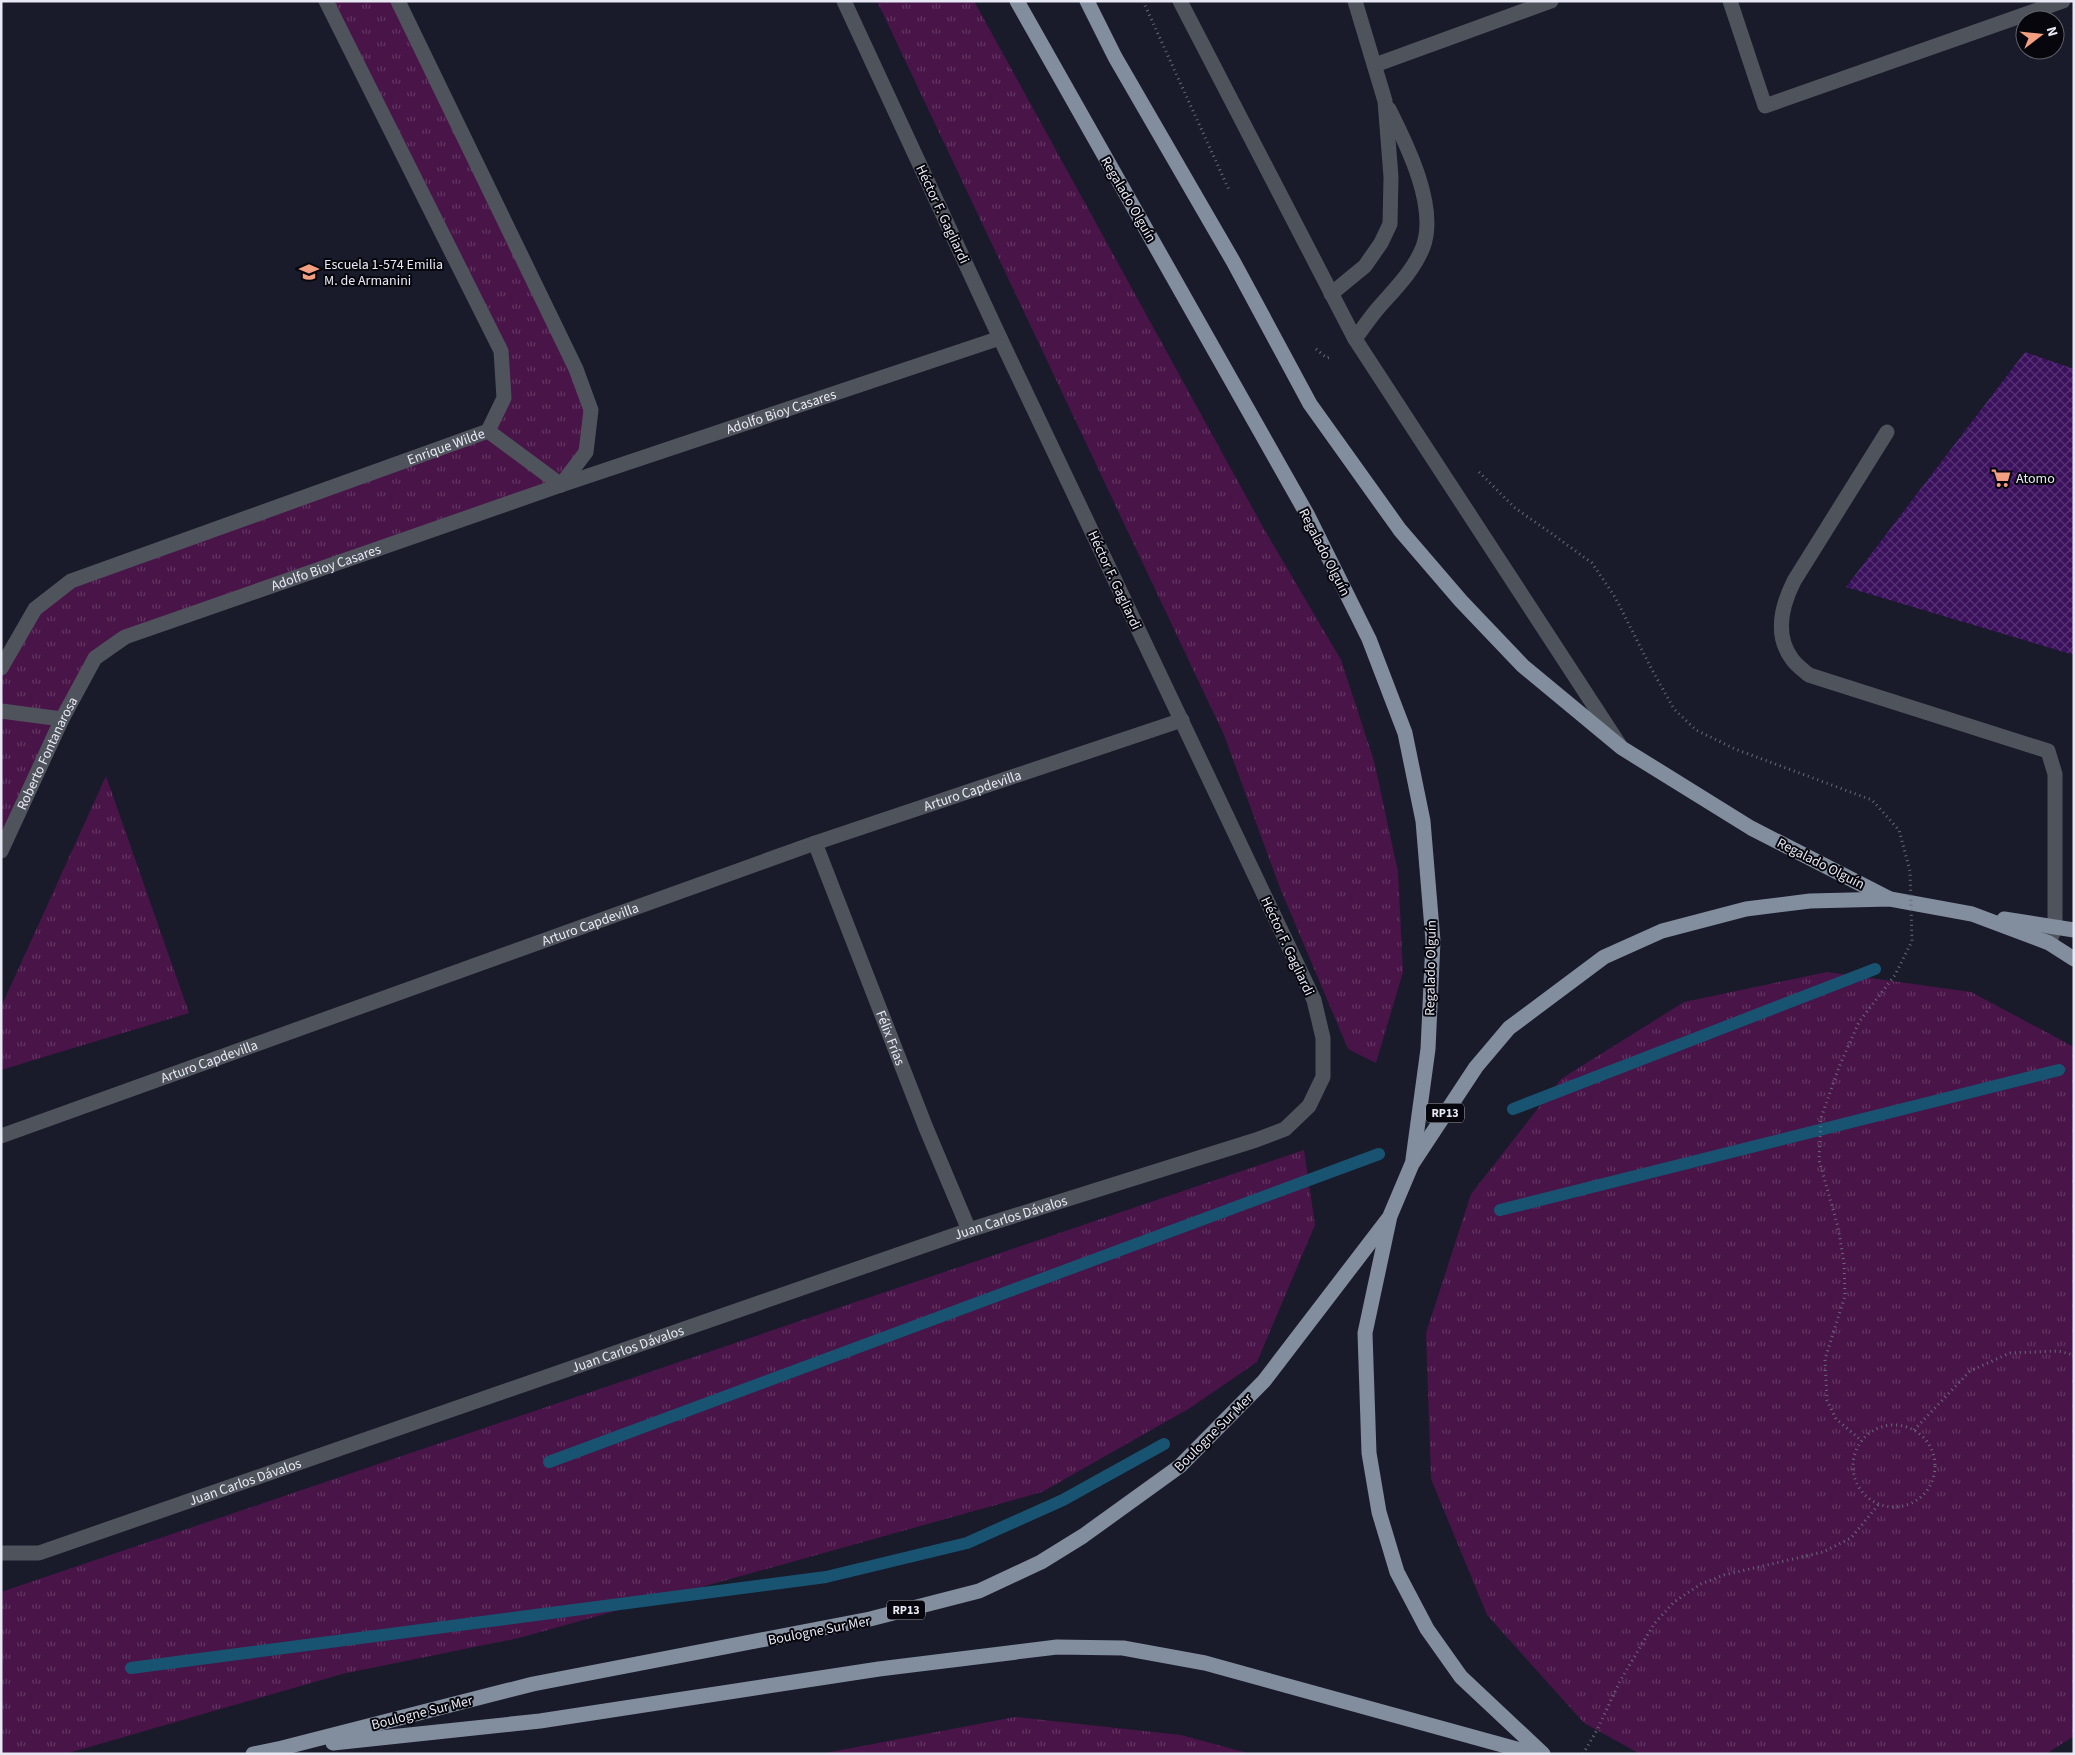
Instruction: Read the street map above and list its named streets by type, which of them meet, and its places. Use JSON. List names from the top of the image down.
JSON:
{
  "streets": {
    "main road": ["Regalado Olguín", "RP13", "Boulogne Sur Mer"],
    "street": [
      "Héctor F. Gagliardi",
      "Adolfo Bioy Casares",
      "Enrique Wilde",
      "Roberto Fontanarosa",
      "Arturo Capdevilla",
      "Félix Frías",
      "Juan Carlos Dávalos"
    ]
  },
  "crossings": [
    ["Regalado Olguín", "RP13"],
    ["Héctor F. Gagliardi", "Adolfo Bioy Casares"],
    ["Héctor F. Gagliardi", "Arturo Capdevilla"],
    ["Héctor F. Gagliardi", "Juan Carlos Dávalos"],
    ["Adolfo Bioy Casares", "Roberto Fontanarosa"],
    ["Arturo Capdevilla", "Félix Frías"],
    ["Félix Frías", "Juan Carlos Dávalos"],
    ["RP13", "Boulogne Sur Mer"]
  ],
  "places": {
    "school or university": ["Escuela 1-574 Emilia M. de Armanini"],
    "supermarket": ["Atomo"]
  },
  "north": "right"
}
